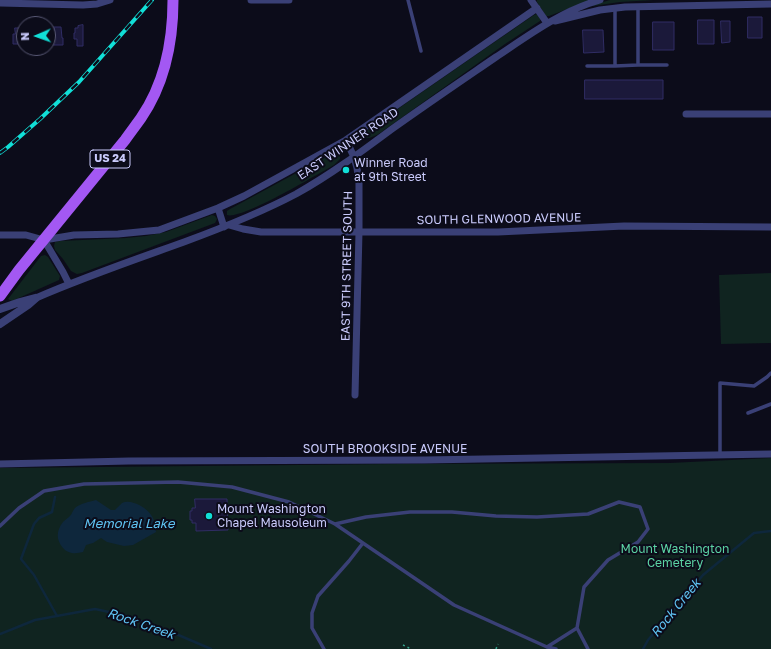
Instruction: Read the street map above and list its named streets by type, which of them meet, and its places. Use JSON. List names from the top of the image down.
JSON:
{
  "streets": {
    "main road": ["US 24"],
    "street": [
      "EAST WINNER ROAD",
      "SOUTH GLENWOOD AVENUE",
      "EAST 9TH STREET SOUTH",
      "SOUTH BROOKSIDE AVENUE"
    ]
  },
  "crossings": [
    ["EAST WINNER ROAD", "US 24"],
    ["EAST WINNER ROAD", "SOUTH GLENWOOD AVENUE"],
    ["EAST WINNER ROAD", "EAST 9TH STREET SOUTH"],
    ["SOUTH GLENWOOD AVENUE", "EAST 9TH STREET SOUTH"]
  ],
  "water": ["Memorial Lake", "Rock Creek"],
  "parks": ["Mount Washington Cemetery"],
  "places": ["Winner Road at 9th Street", "Mount Washington Chapel Mausoleum"],
  "north": "left"
}
